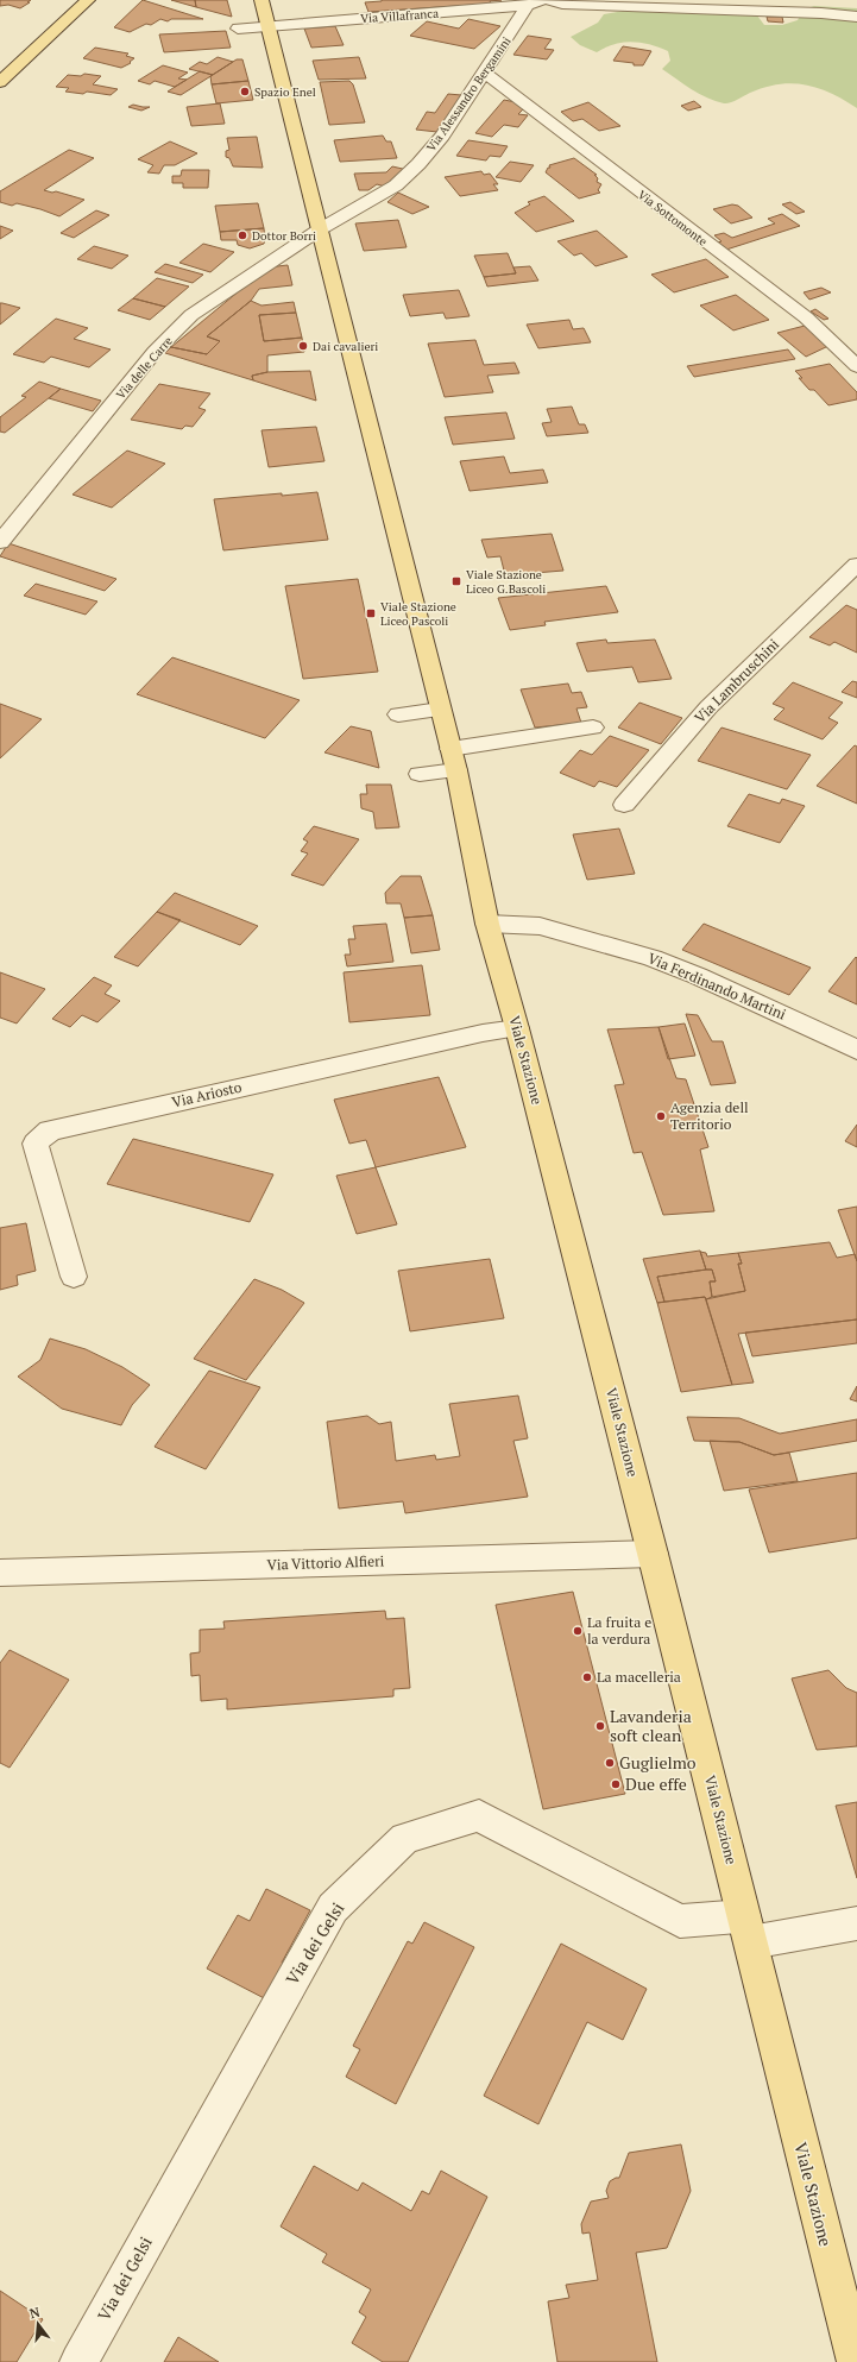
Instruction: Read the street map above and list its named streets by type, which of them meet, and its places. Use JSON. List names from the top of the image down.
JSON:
{
  "streets": {
    "main road": ["Viale Stazione"],
    "street": [
      "Via Villafranca",
      "Via Alessandro Bergamini",
      "Via Sottomonte",
      "Via delle Carre",
      "Via Lambruschini",
      "Via Ferdinando Martini",
      "Via Ariosto",
      "Via Vittorio Alfieri",
      "Via dei Gelsi"
    ]
  },
  "crossings": [
    ["Via Villafranca", "Via Alessandro Bergamini"],
    ["Via Villafranca", "Viale Stazione"],
    ["Via Alessandro Bergamini", "Via Sottomonte"],
    ["Via Alessandro Bergamini", "Via delle Carre"],
    ["Via Alessandro Bergamini", "Viale Stazione"],
    ["Via delle Carre", "Viale Stazione"],
    ["Via Ferdinando Martini", "Viale Stazione"],
    ["Viale Stazione", "Via Ariosto"],
    ["Viale Stazione", "Via Vittorio Alfieri"],
    ["Viale Stazione", "Via dei Gelsi"]
  ],
  "places": {
    "other": [
      "Spazio Enel",
      "Dottor Borri",
      "Dai cavalieri",
      "Agenzia dell Territorio",
      "La fruita e la verdura",
      "La macelleria",
      "Lavanderia soft clean",
      "Guglielmo",
      "Due effe"
    ],
    "transit": ["Viale Stazione Liceo G.Bascoli", "Viale Stazione Liceo Pascoli"]
  },
  "north": "top"
}
